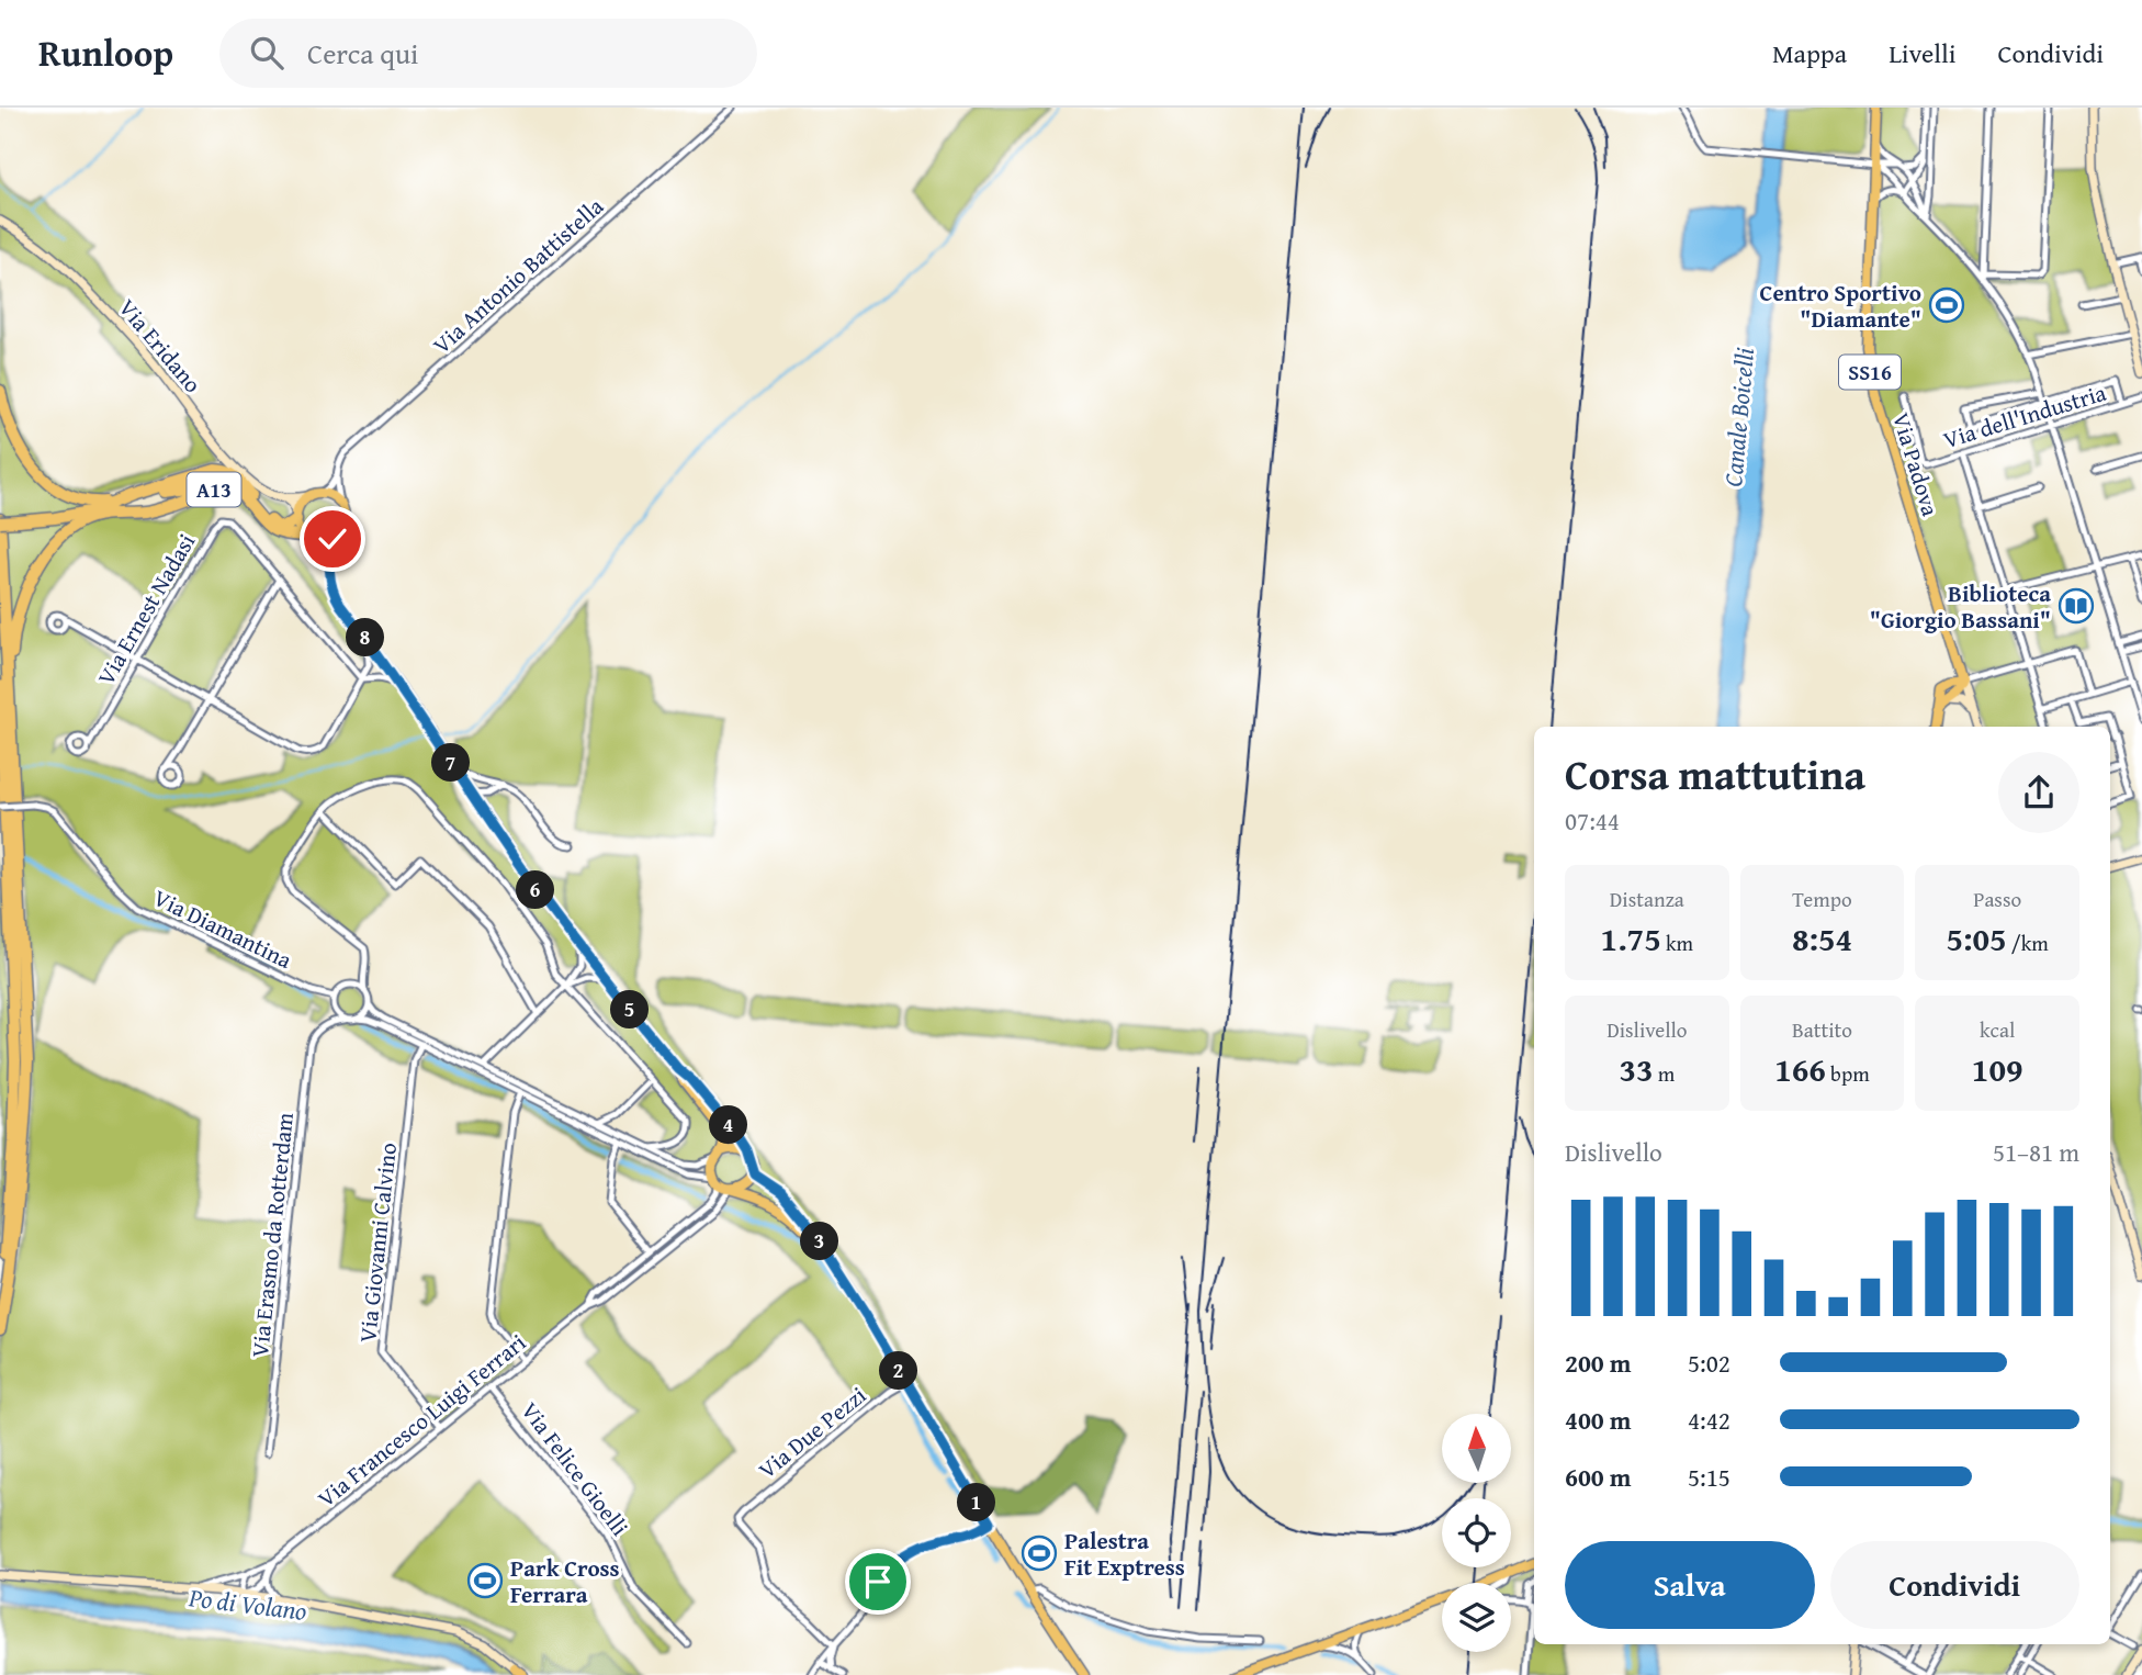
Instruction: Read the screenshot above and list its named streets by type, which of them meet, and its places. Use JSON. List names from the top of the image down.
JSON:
{
  "streets": {
    "highway": ["A13"],
    "main road": ["Via Eridano", "SS16", "Via Padova"],
    "street": [
      "Via Antonio Battistella",
      "Via dell'Industria",
      "Via Ernest Nadasi",
      "Via Diamantina",
      "Via Erasmo da Rotterdam",
      "Via Giovanni Calvino",
      "Via Francesco Luigi Ferrari",
      "Via Due Pezzi",
      "Via Felice Gioelli"
    ]
  },
  "crossings": [
    ["Via Antonio Battistella", "A13"],
    ["Via dell'Industria", "Via Padova"],
    ["Via Diamantina", "Via Erasmo da Rotterdam"],
    ["Via Giovanni Calvino", "Via Francesco Luigi Ferrari"],
    ["Via Francesco Luigi Ferrari", "Via Felice Gioelli"]
  ],
  "water": ["Canale Boicelli", "Po di Volano"],
  "places": {
    "sports": ["Centro Sportivo \"Diamante\"", "Palestra Fit Exptress", "Park Cross Ferrara"],
    "library": ["Biblioteca \"Giorgio Bassani\""]
  },
  "north": "top",
  "page": {
    "header": "Runloop",
    "search": "Cerca qui",
    "nav": ["Mappa", "Livelli", "Condividi"],
    "pins": [
      "8",
      "7",
      "6",
      "5",
      "4",
      "3",
      "2",
      "1"
    ],
    "heading": ["Corsa mattutina", "07:44"],
    "stats": [
      ["Distanza", "1.75 km"],
      ["Tempo", "8:54"],
      ["Passo", "5:05 /km"],
      ["Dislivello", "33 m"],
      ["Battito", "166 bpm"],
      ["kcal", "109"]
    ],
    "chart": ["Dislivello", "51–81 m"],
    "list": [
      {
        "name": "200 m",
        "note": "5:02"
      },
      {
        "name": "400 m",
        "note": "4:42"
      },
      {
        "name": "600 m",
        "note": "5:15"
      }
    ],
    "buttons": ["Salva", "Condividi"]
  }
}
